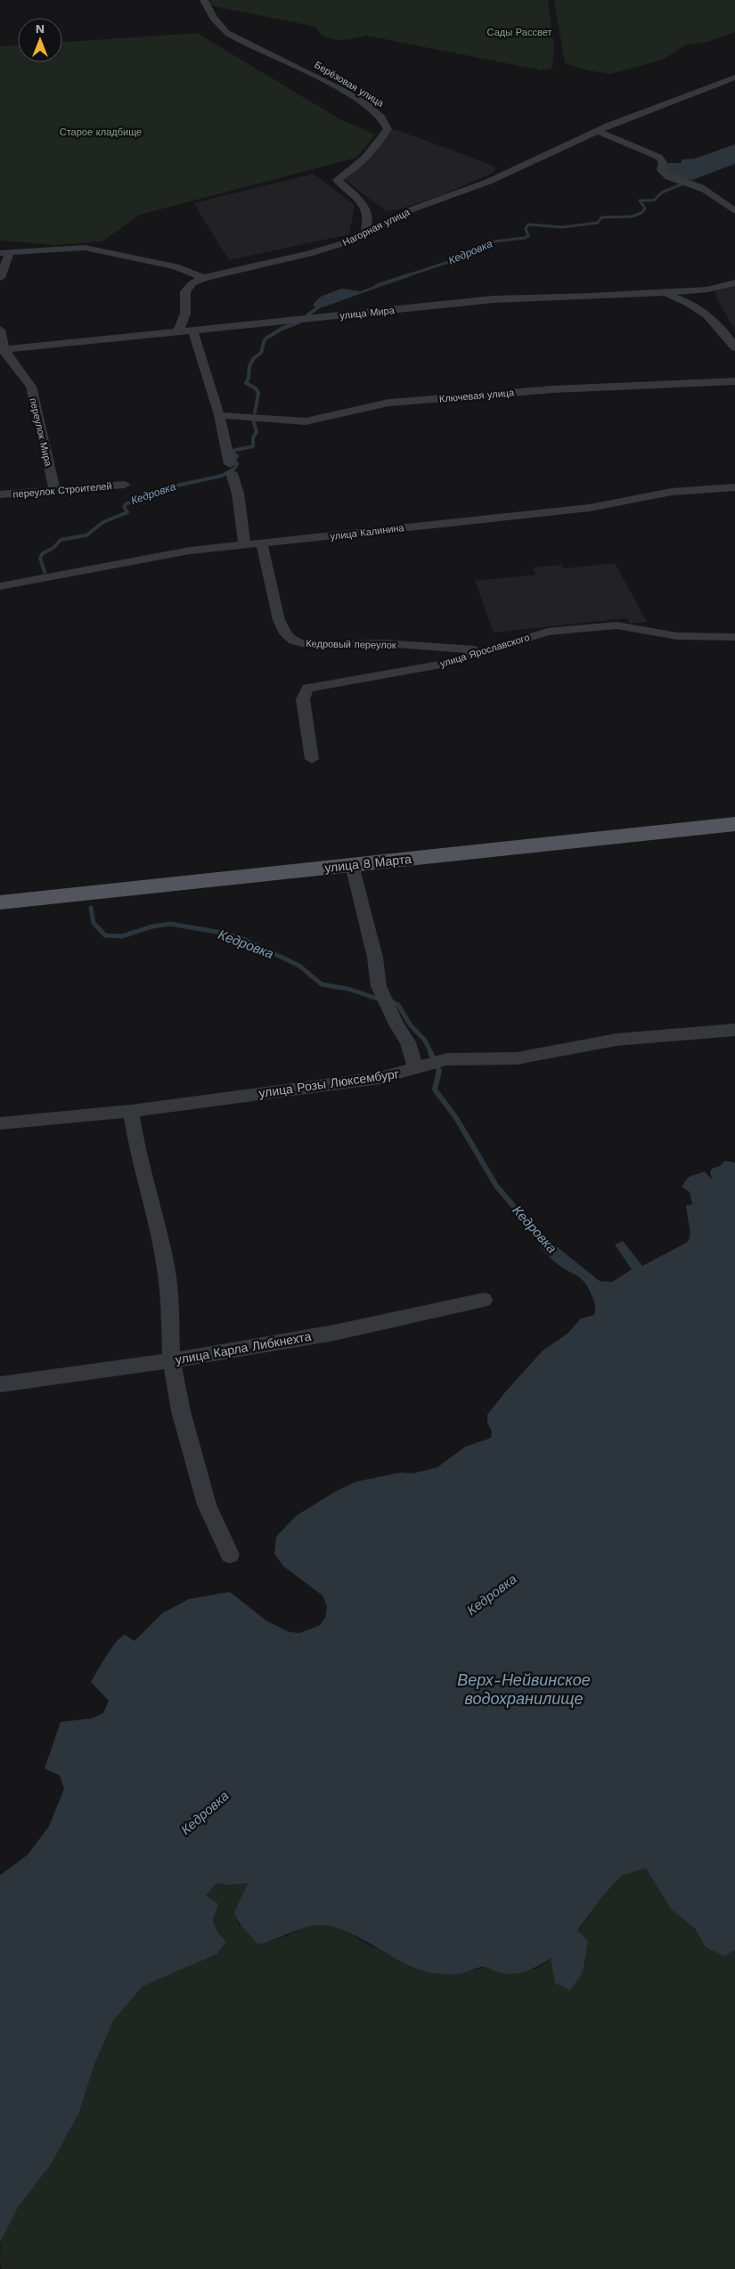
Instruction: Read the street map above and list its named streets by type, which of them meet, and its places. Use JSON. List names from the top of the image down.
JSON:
{
  "streets": {
    "main road": ["улица 8 Марта"],
    "street": [
      "Берёзовая улица",
      "Нагорная улица",
      "улица Мира",
      "Ключевая улица",
      "переулок Мира",
      "переулок Строителей",
      "улица Калинина",
      "Кедровый переулок",
      "улица Ярославского",
      "улица Розы Люксембург",
      "улица Карла Либкнехта"
    ]
  },
  "crossings": [
    ["Берёзовая улица", "Нагорная улица"],
    ["улица Мира", "переулок Мира"],
    ["переулок Мира", "переулок Строителей"],
    ["улица Калинина", "Кедровый переулок"],
    ["Кедровый переулок", "улица Ярославского"]
  ],
  "water": ["Кедровка", "Верх-Нейвинское водохранилище"],
  "parks": ["Сады Рассвет", "Старое кладбище"],
  "north": "top"
}
